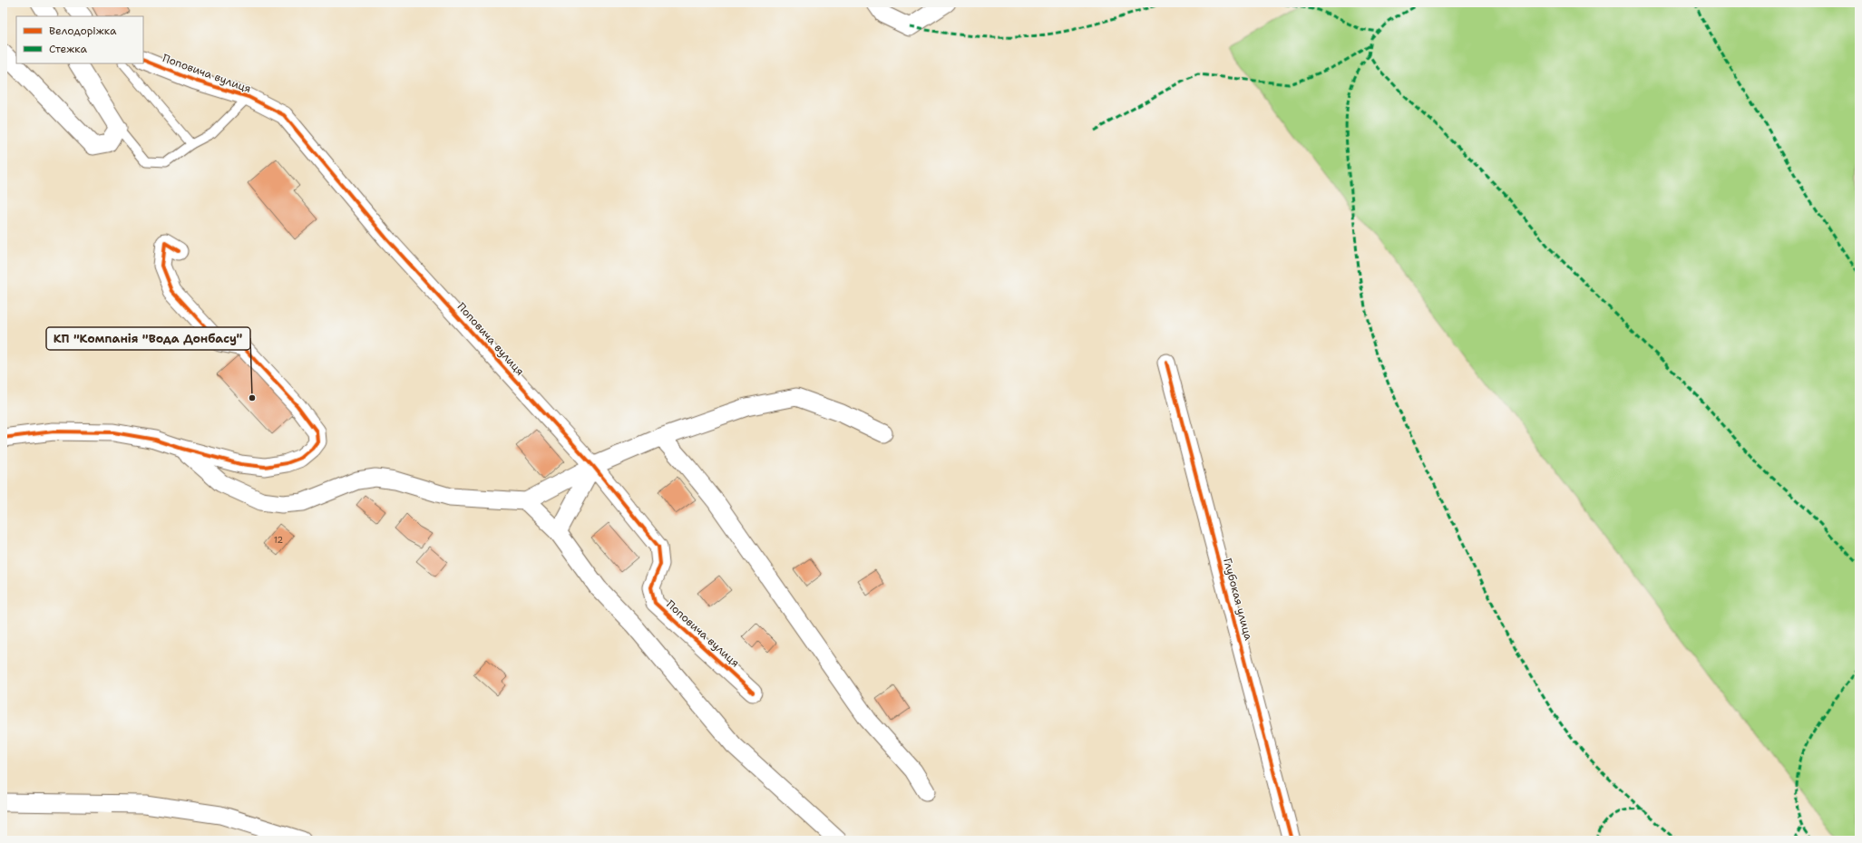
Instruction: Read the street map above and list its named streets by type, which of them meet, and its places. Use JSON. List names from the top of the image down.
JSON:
{
  "streets": {
    "street": ["Поповича вулиця", "Глубокая улица"]
  },
  "places": ["КП \"Компанія \"Вода Донбасу\""],
  "house_numbers": ["12"],
  "legend": ["Велодоріжка", "Стежка"]
}
